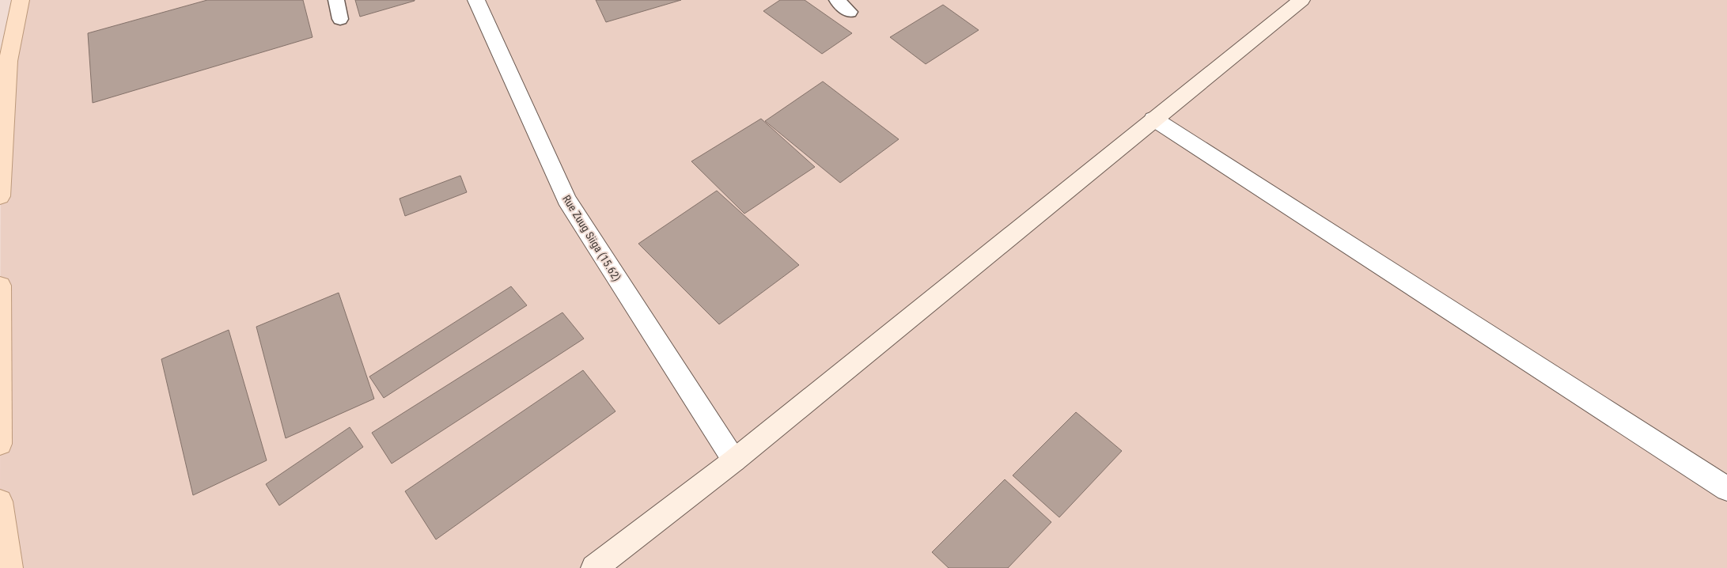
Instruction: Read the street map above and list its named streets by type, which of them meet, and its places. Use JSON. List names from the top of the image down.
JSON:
{
  "streets": {
    "street": ["Rue Zuug Siiga (15.62)"]
  }
}
